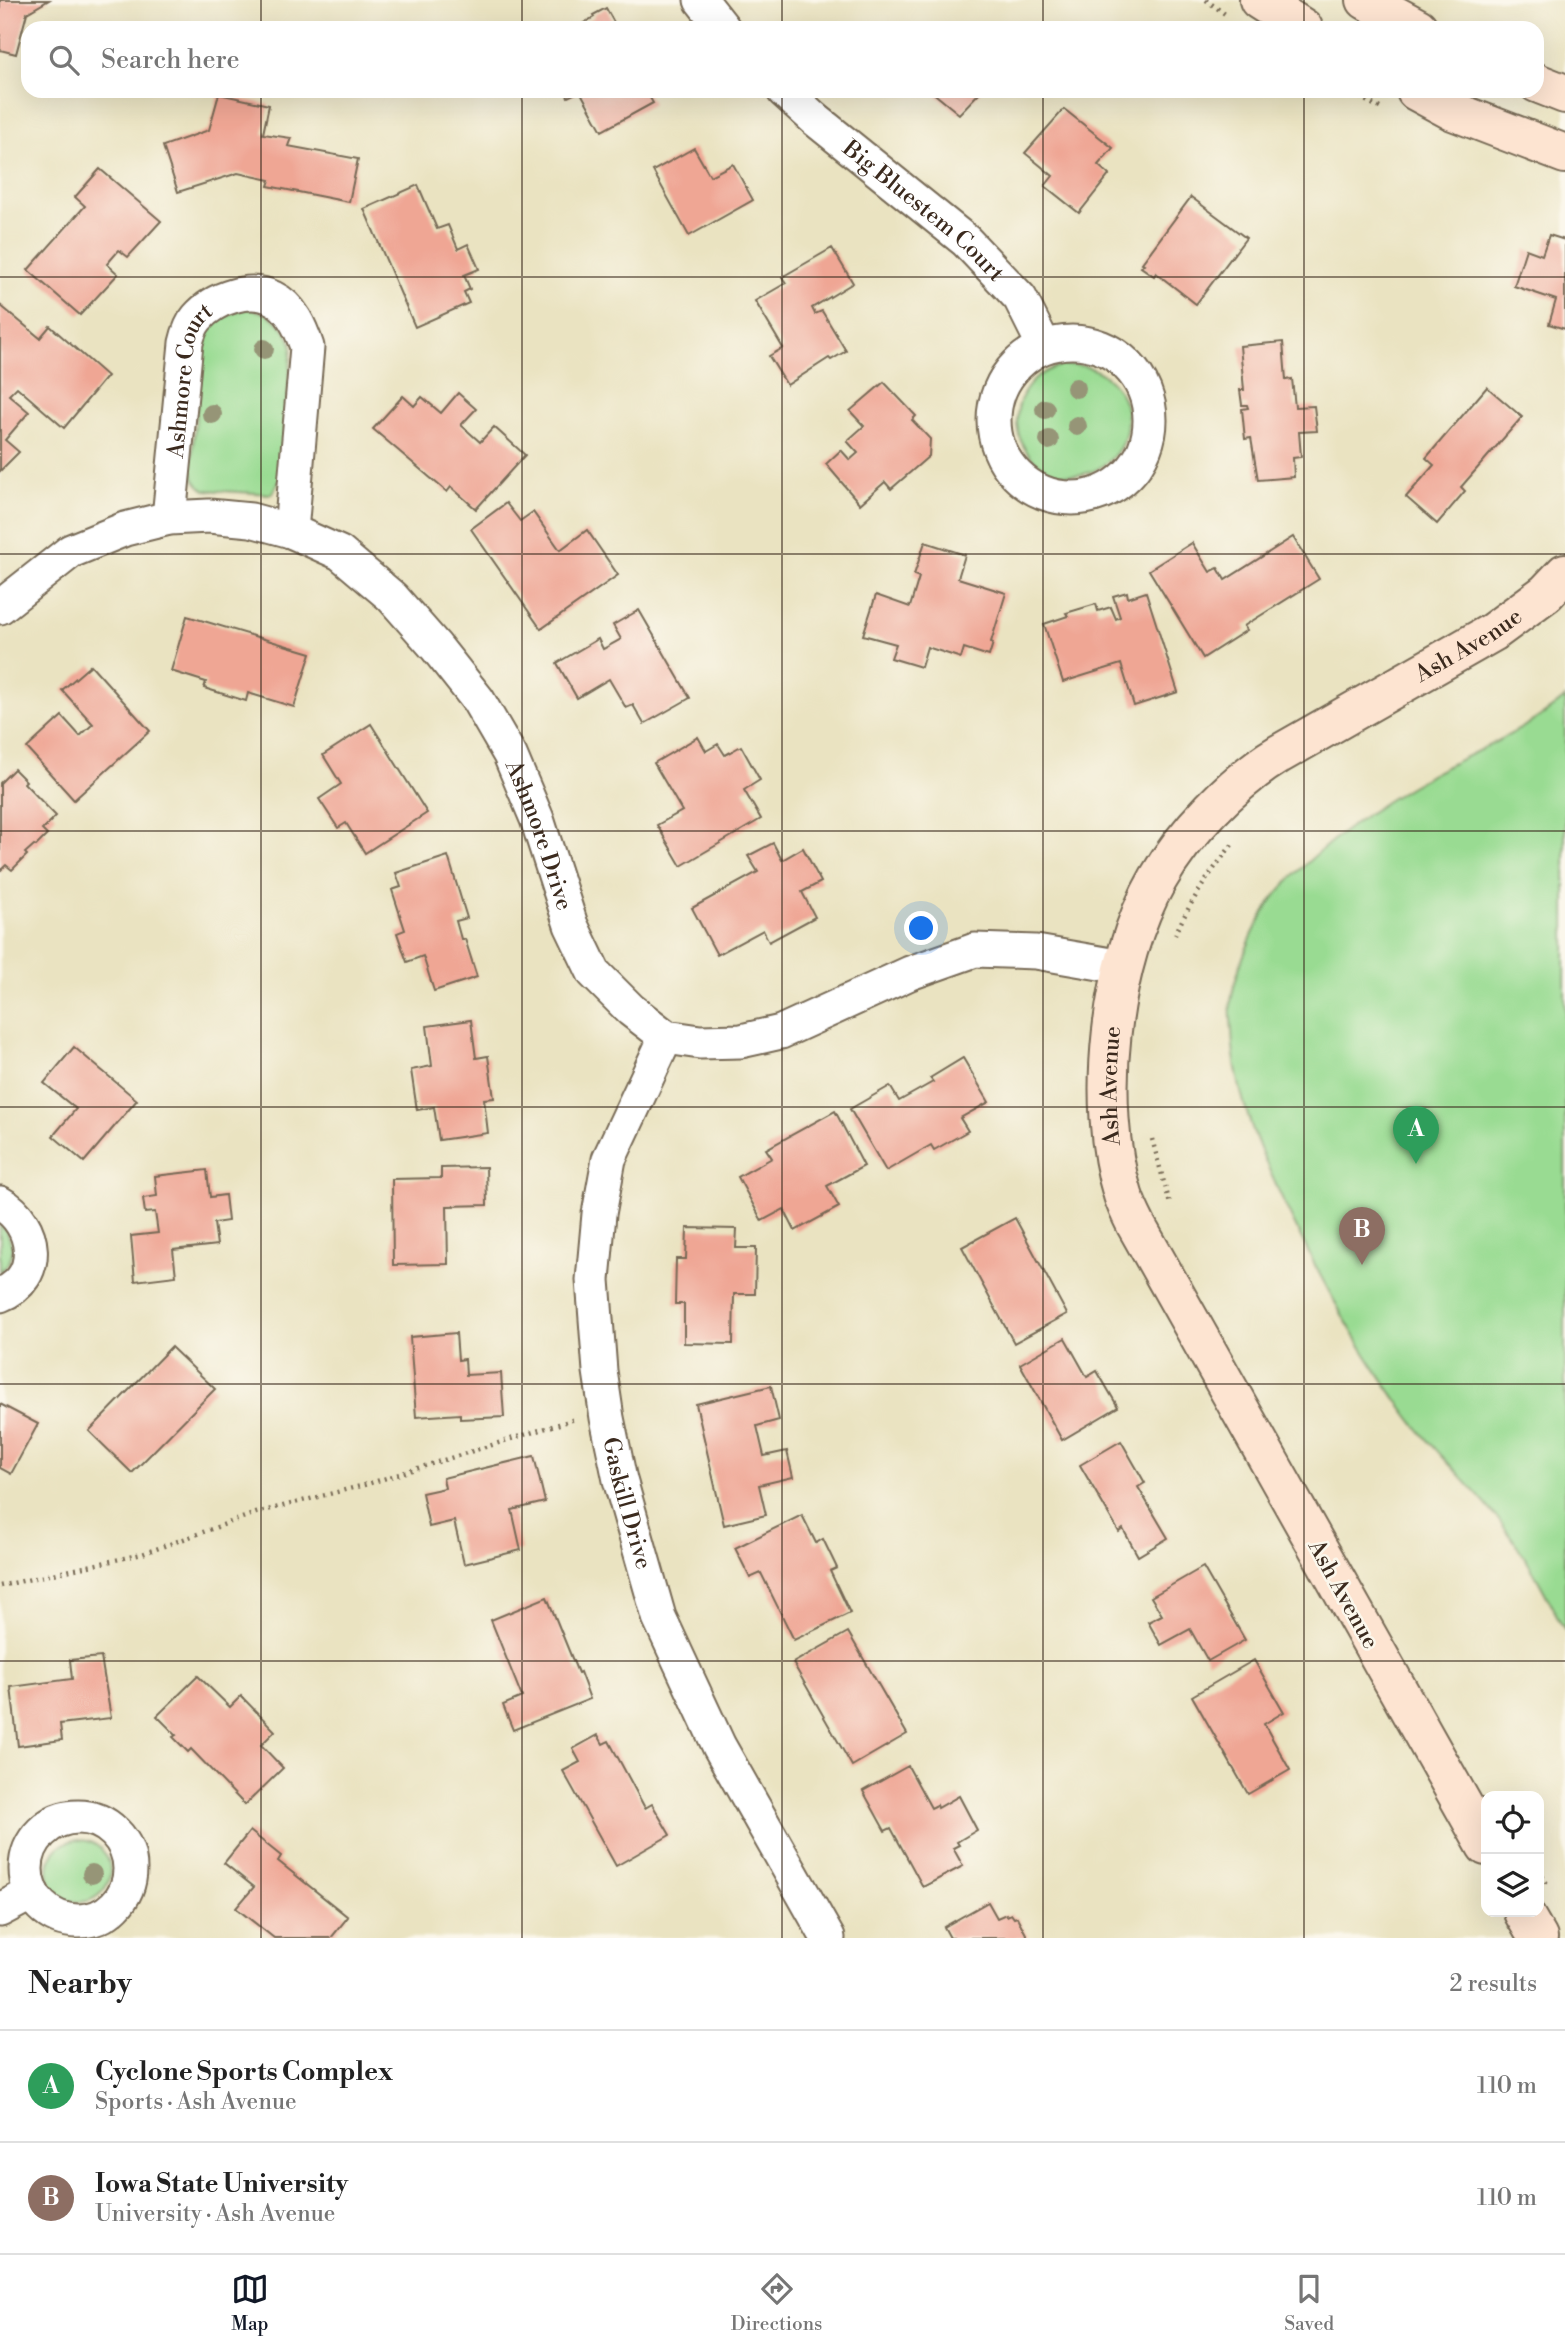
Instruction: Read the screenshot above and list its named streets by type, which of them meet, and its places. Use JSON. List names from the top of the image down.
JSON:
{
  "streets": {
    "street": [
      "Big Bluestem Court",
      "Ashmore Court",
      "Ash Avenue",
      "Ashmore Drive",
      "Gaskill Drive"
    ]
  },
  "crossings": [
    ["Ashmore Court", "Ashmore Drive"],
    ["Ash Avenue", "Ashmore Drive"],
    ["Ashmore Drive", "Gaskill Drive"]
  ],
  "page": {
    "search": "Search here",
    "pins": ["A", "B"],
    "heading": ["Nearby", "2 results"],
    "list": [
      {
        "mark": "A",
        "name": "Cyclone Sports Complex",
        "note": "Sports · Ash Avenue",
        "value": "110 m"
      },
      {
        "mark": "B",
        "name": "Iowa State University",
        "note": "University · Ash Avenue",
        "value": "110 m"
      }
    ],
    "nav": ["Map", "Directions", "Saved"]
  }
}
